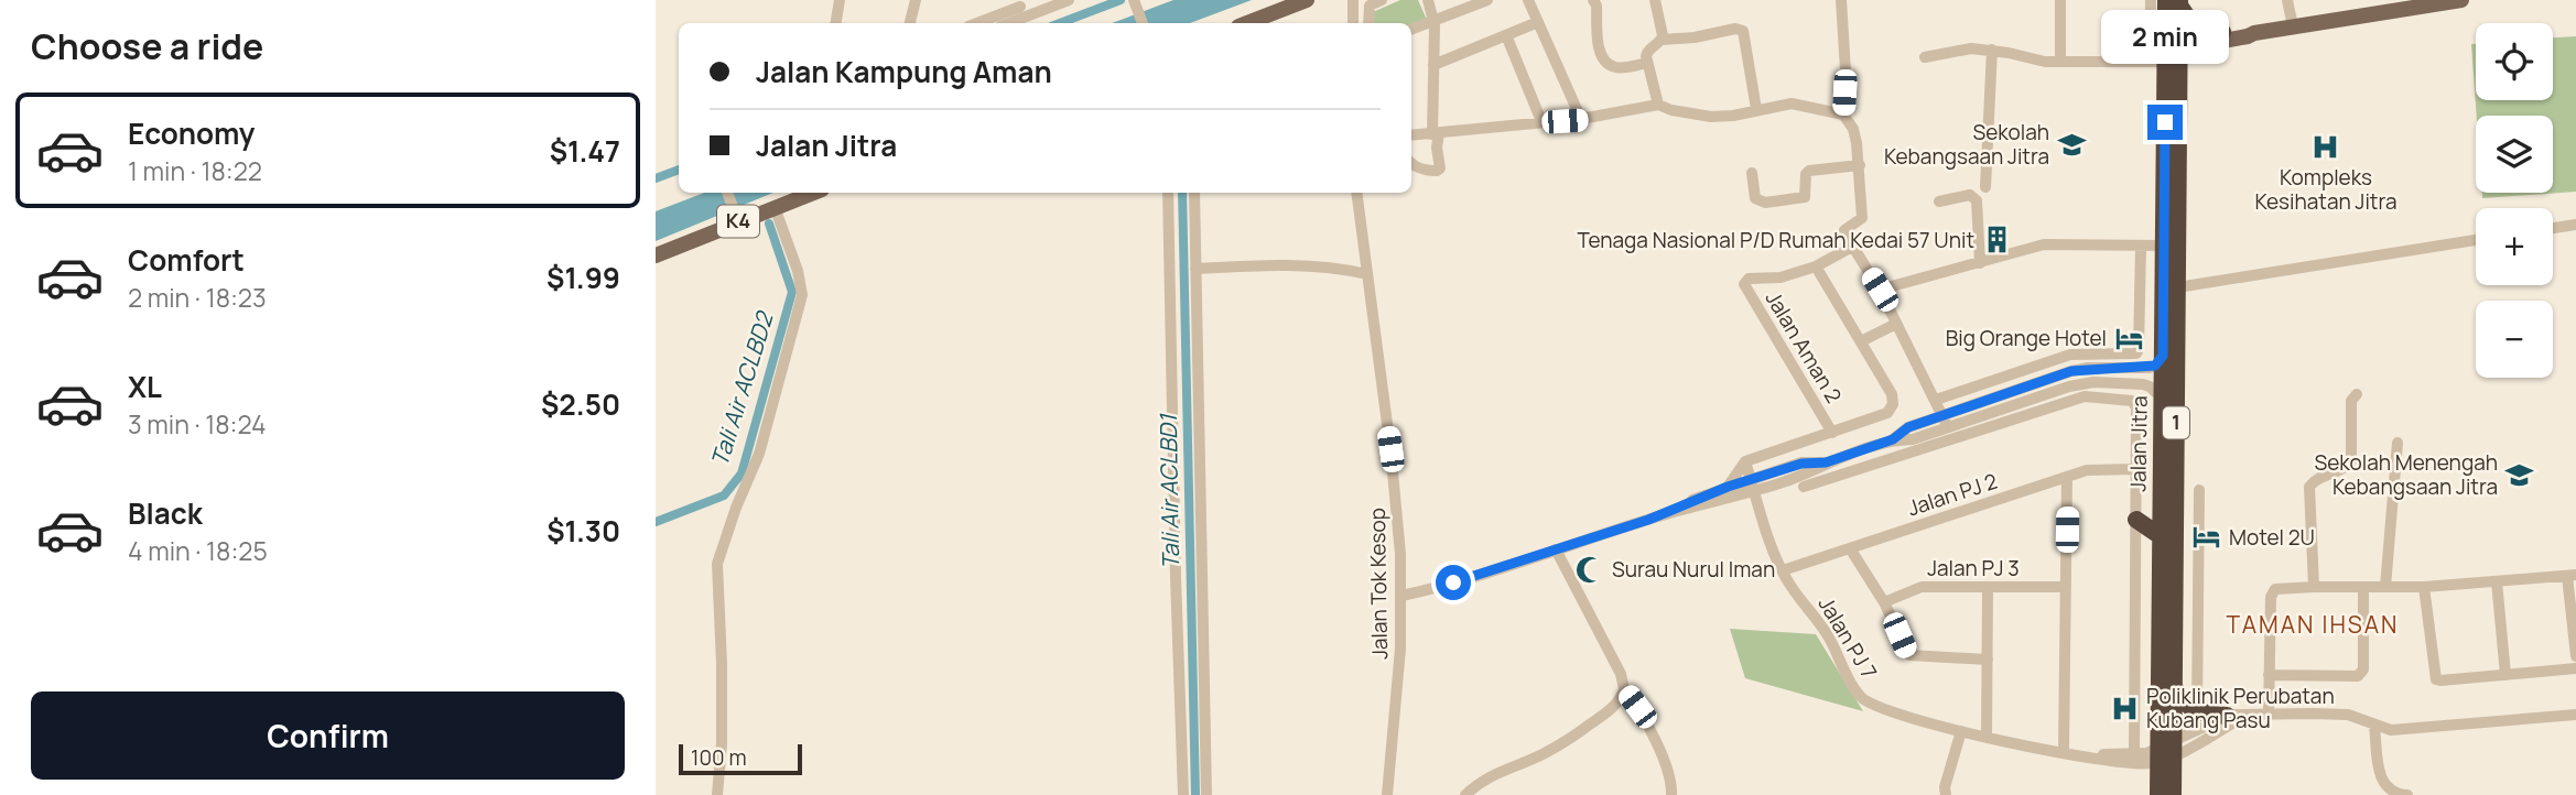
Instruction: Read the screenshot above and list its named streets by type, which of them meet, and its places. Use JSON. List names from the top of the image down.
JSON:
{
  "streets": {
    "highway": ["1", "Jalan Jitra"],
    "main road": ["K4"],
    "street": [
      "Jalan Aman 2",
      "Jalan PJ 2",
      "Jalan PJ 3",
      "Jalan Tok Kesop",
      "Jalan PJ 7"
    ]
  },
  "crossings": [
    ["Jalan PJ 2", "Jalan PJ 7"]
  ],
  "districts": ["TAMAN IHSAN"],
  "water": ["Tali Air ACLBD2", "Tali Air ACLBD1"],
  "places": {
    "school or university": ["Sekolah Kebangsaan Jitra", "Sekolah Menengah Kebangsaan Jitra"],
    "hospital": ["Kompleks Kesihatan Jitra", "Poliklinik Perubatan Kubang Pasu"],
    "building": ["Tenaga Nasional P/D Rumah Kedai 57 Unit"],
    "hotel": ["Big Orange Hotel", "Motel 2U"],
    "mosque": ["Surau Nurul Iman"]
  },
  "scale_bar": "100 m",
  "page": {
    "heading": "Choose a ride",
    "bubble": "2 min",
    "map_buttons": ["+", "−"],
    "banner": ["Jalan Kampung Aman", "Jalan Jitra"],
    "list": [
      {
        "name": "Economy",
        "note": "1 min · 18:22",
        "value": "$1.47"
      },
      {
        "name": "Comfort",
        "note": "2 min · 18:23",
        "value": "$1.99"
      },
      {
        "name": "XL",
        "note": "3 min · 18:24",
        "value": "$2.50"
      },
      {
        "name": "Black",
        "note": "4 min · 18:25",
        "value": "$1.30"
      }
    ],
    "buttons": "Confirm",
    "scale": "100 m"
  }
}
